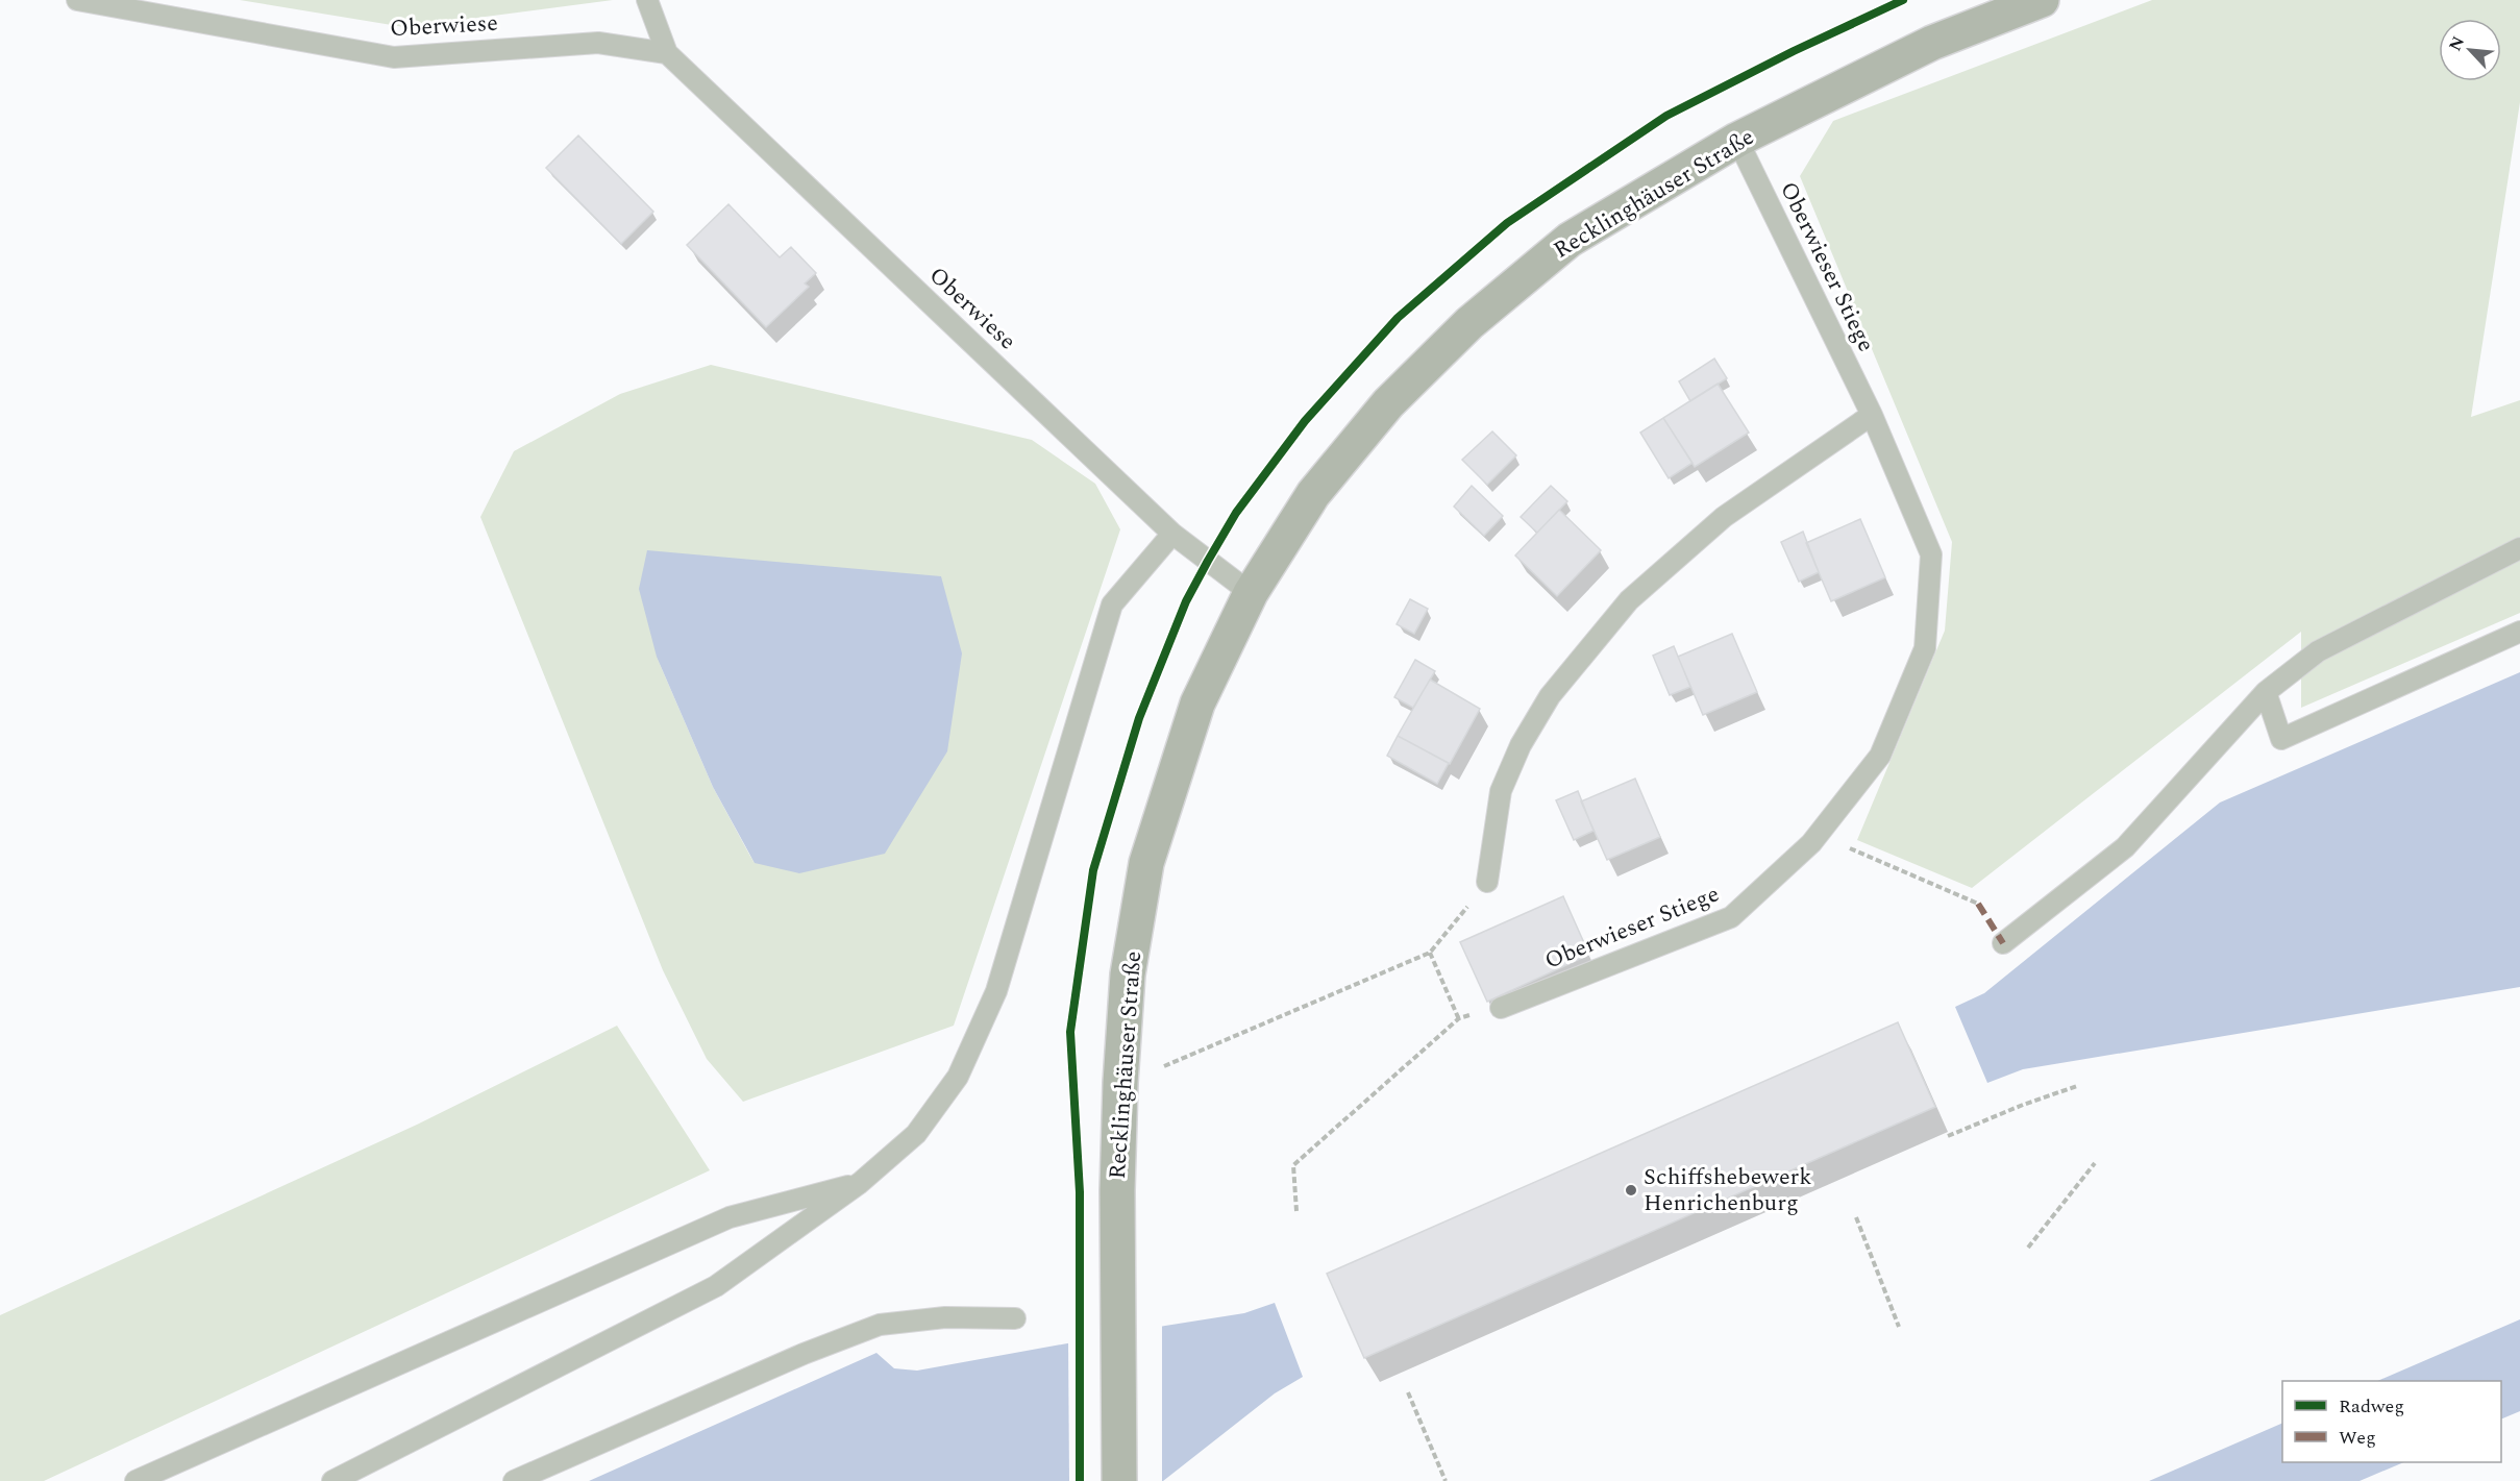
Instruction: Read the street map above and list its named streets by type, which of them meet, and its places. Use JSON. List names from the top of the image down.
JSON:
{
  "streets": {
    "main road": ["Recklinghäuser Straße"],
    "lane": ["Oberwiese", "Oberwieser Stiege"]
  },
  "crossings": [
    ["Oberwiese", "Recklinghäuser Straße"],
    ["Recklinghäuser Straße", "Oberwieser Stiege"]
  ],
  "places": ["Schiffshebewerk Henrichenburg"],
  "legend": ["Radweg", "Weg"],
  "north": "top left"
}
